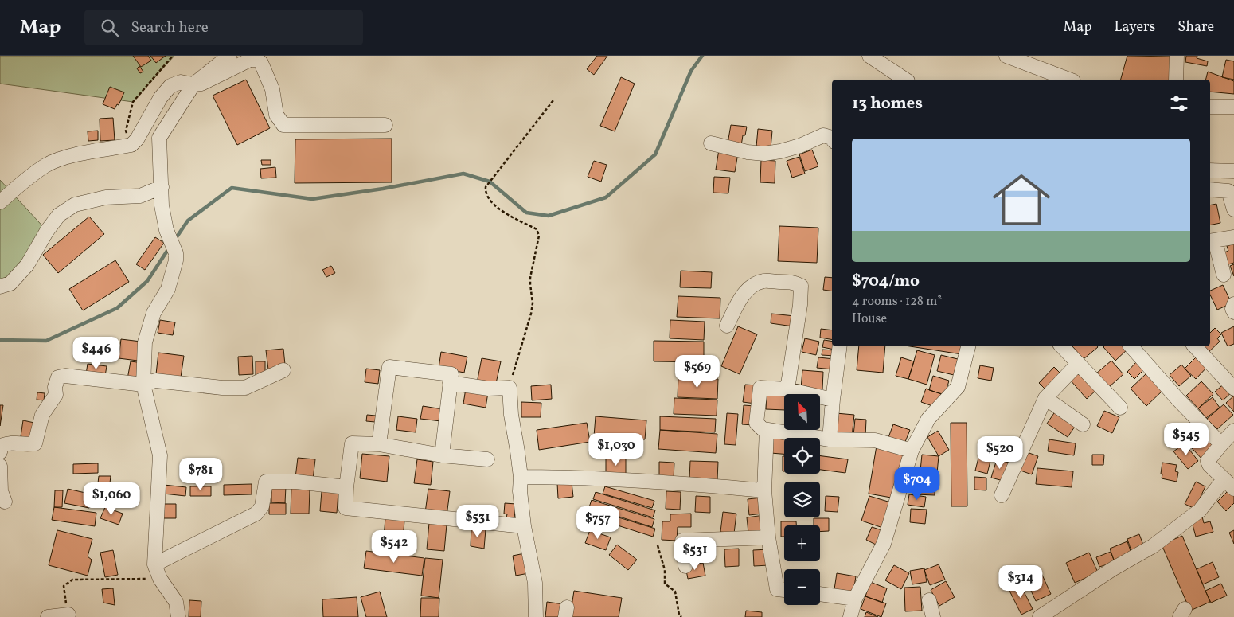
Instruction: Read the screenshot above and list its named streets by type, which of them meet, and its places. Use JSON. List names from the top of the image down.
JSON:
{
  "north": "top left",
  "page": {
    "header": "Map",
    "search": "Search here",
    "nav": ["Map", "Layers", "Share"],
    "heading": "13 homes",
    "list": [
      {
        "name": "$704/mo",
        "note": "4 rooms · 128 m² · House"
      }
    ],
    "price": [
      "$446",
      "$569",
      "$545",
      "$1,030",
      "$520",
      "$781",
      "$704",
      "$1,060",
      "$531",
      "$757",
      "$542",
      "$531",
      "$314"
    ],
    "map_buttons": ["+", "−"]
  }
}
